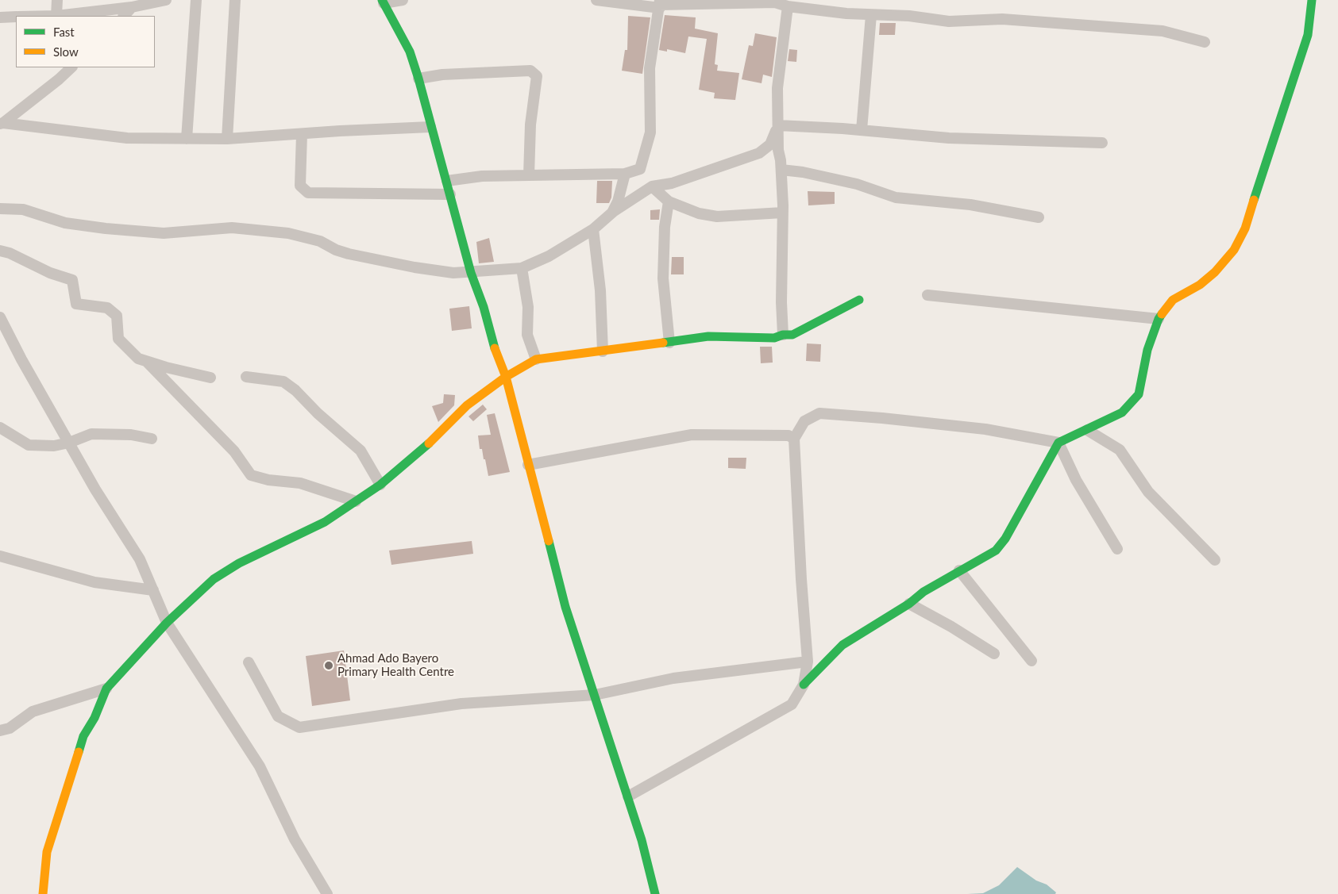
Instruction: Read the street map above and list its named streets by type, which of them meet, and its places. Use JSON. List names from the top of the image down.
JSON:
{
  "places": ["Ahmad Ado Bayero Primary Health Centre"],
  "legend": ["Fast", "Slow"]
}
